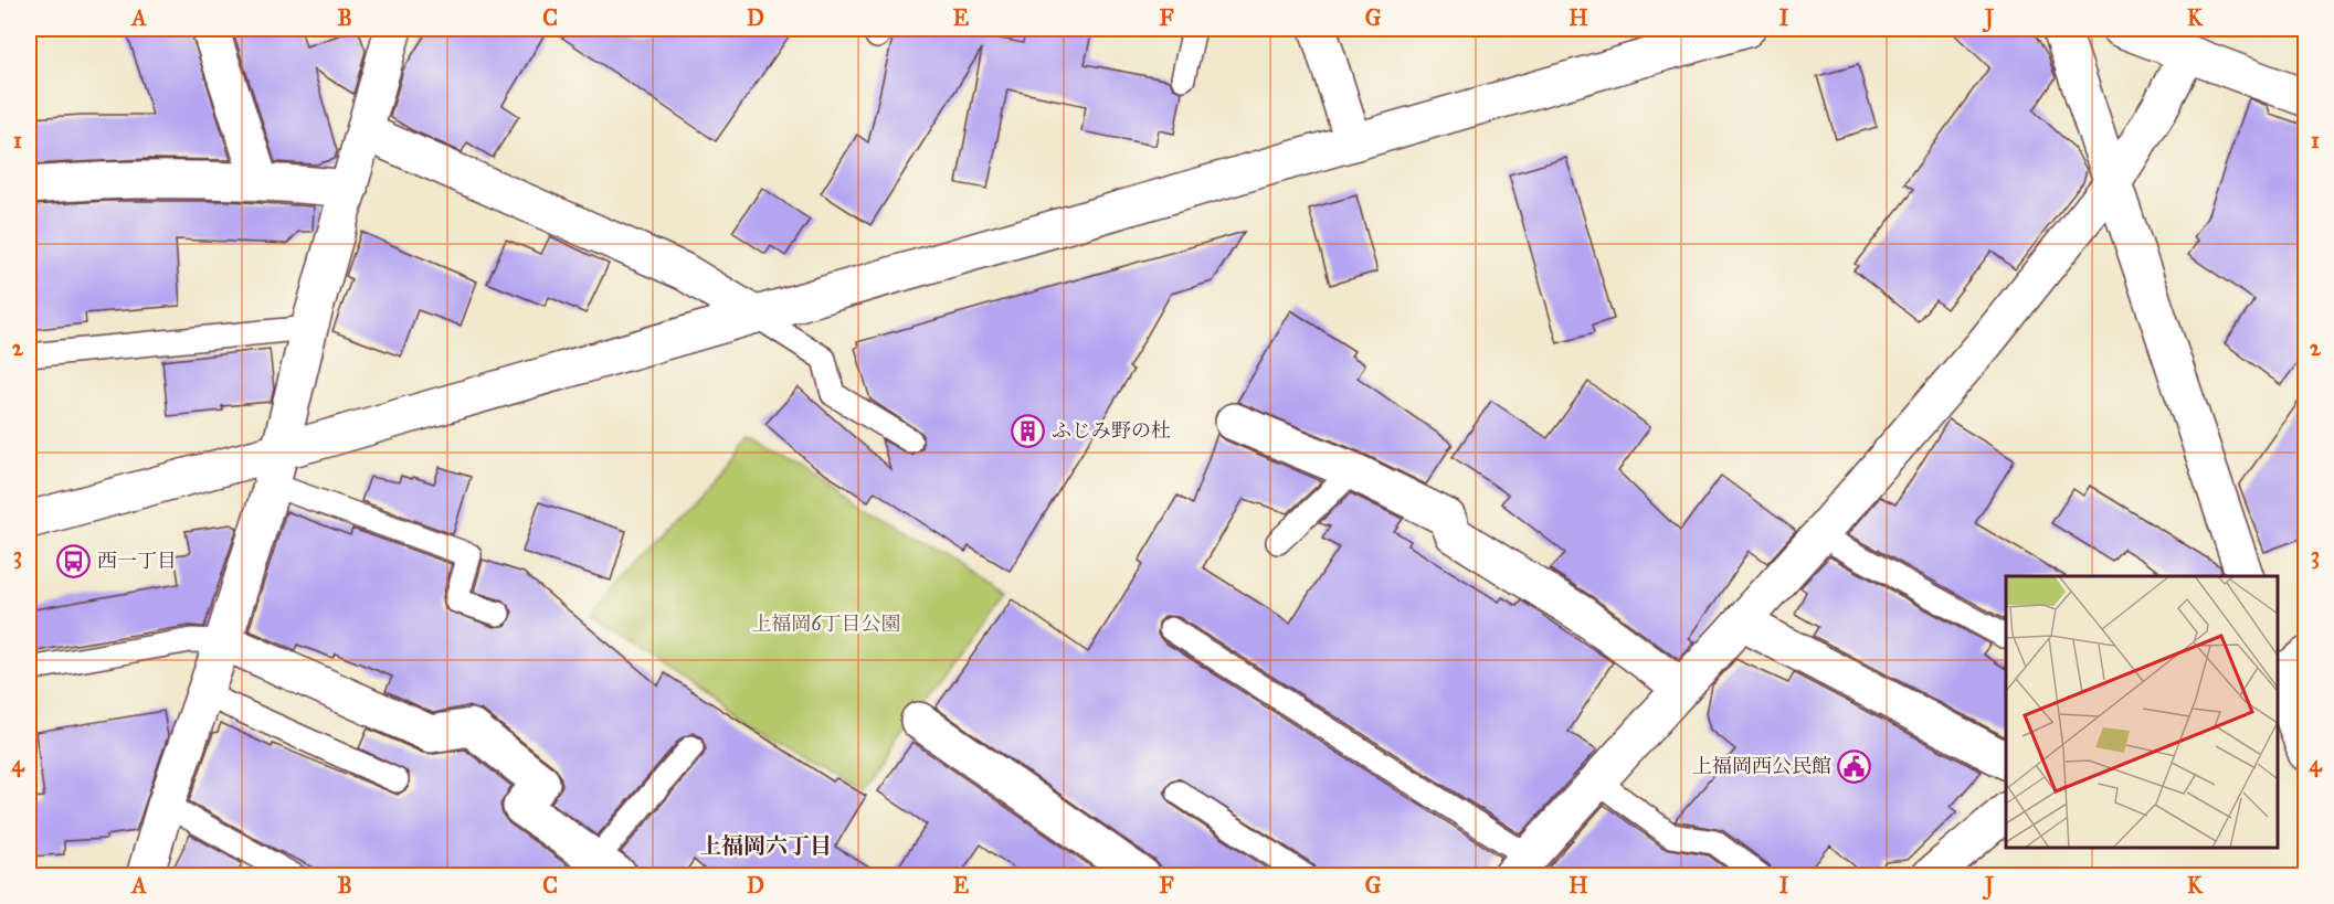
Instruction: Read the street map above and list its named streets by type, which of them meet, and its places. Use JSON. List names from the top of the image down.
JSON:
{
  "districts": ["上福岡六丁目"],
  "parks": ["上福岡6丁目公園"],
  "places": {
    "building": ["ふじみ野の杜"],
    "bus stop": ["西一丁目"],
    "public building": ["上福岡西公民館"]
  },
  "grid": {
    "columns": [
      "A",
      "B",
      "C",
      "D",
      "E",
      "F",
      "G",
      "H",
      "I",
      "J",
      "K"
    ],
    "rows": [
      "1",
      "2",
      "3",
      "4"
    ]
  }
}
